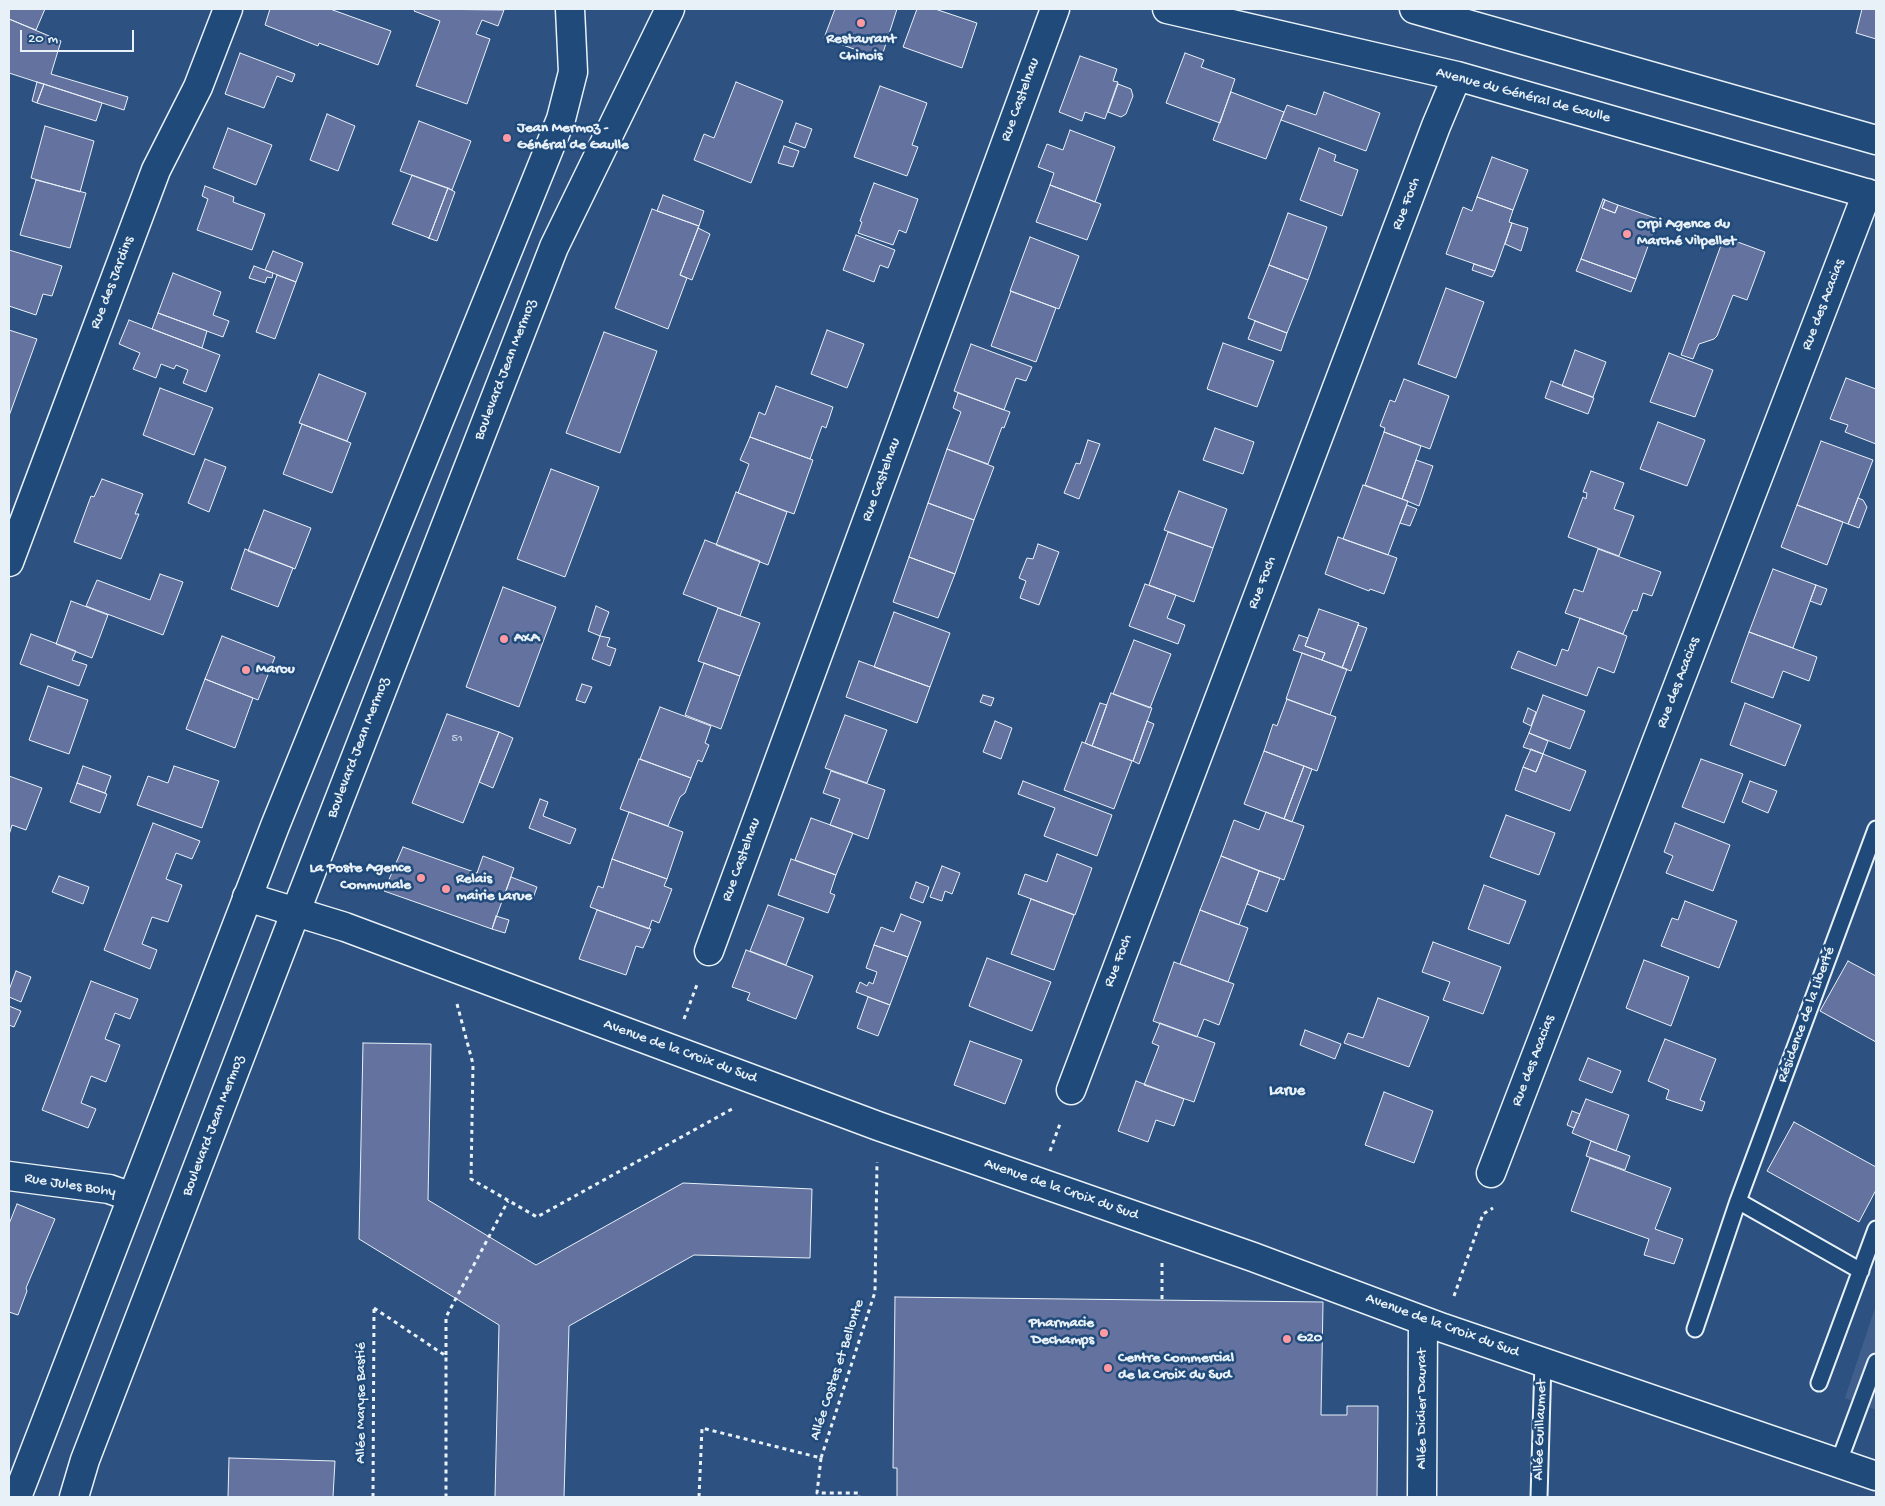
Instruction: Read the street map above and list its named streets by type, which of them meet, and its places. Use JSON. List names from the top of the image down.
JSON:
{
  "streets": {
    "street": [
      "Avenue du Général de Gaulle",
      "Rue Castelnau",
      "Rue Foch",
      "Rue des Jardins",
      "Rue des Acacias",
      "Boulevard Jean Mermoz",
      "Avenue de la Croix du Sud",
      "Rue Jules Bohy",
      "Allée Didier Daurat"
    ],
    "lane": ["Résidence de la Liberté", "Allée Guillaumet"],
    "path": ["Allée Costes et Bellonte", "Allée Maryse Bastié"]
  },
  "crossings": [
    ["Avenue du Général de Gaulle", "Rue Foch"],
    ["Avenue du Général de Gaulle", "Rue des Acacias"],
    ["Boulevard Jean Mermoz", "Avenue de la Croix du Sud"],
    ["Avenue de la Croix du Sud", "Allée Costes et Bellonte"],
    ["Avenue de la Croix du Sud", "Allée Didier Daurat"],
    ["Avenue de la Croix du Sud", "Allée Guillaumet"]
  ],
  "districts": ["Larue"],
  "places": [
    "Restaurant Chinois",
    "Jean Mermoz - Général de Gaulle",
    "Orpi Agence du Marché Vilpellet",
    "AXA",
    "Marou",
    "La Poste Agence Communale",
    "Relais mairie Larue",
    "Pharmacie Dechamps",
    "G20",
    "Centre Commercial de la Croix du Sud"
  ],
  "house_numbers": ["51"],
  "scale_bar": "20 m"
}
